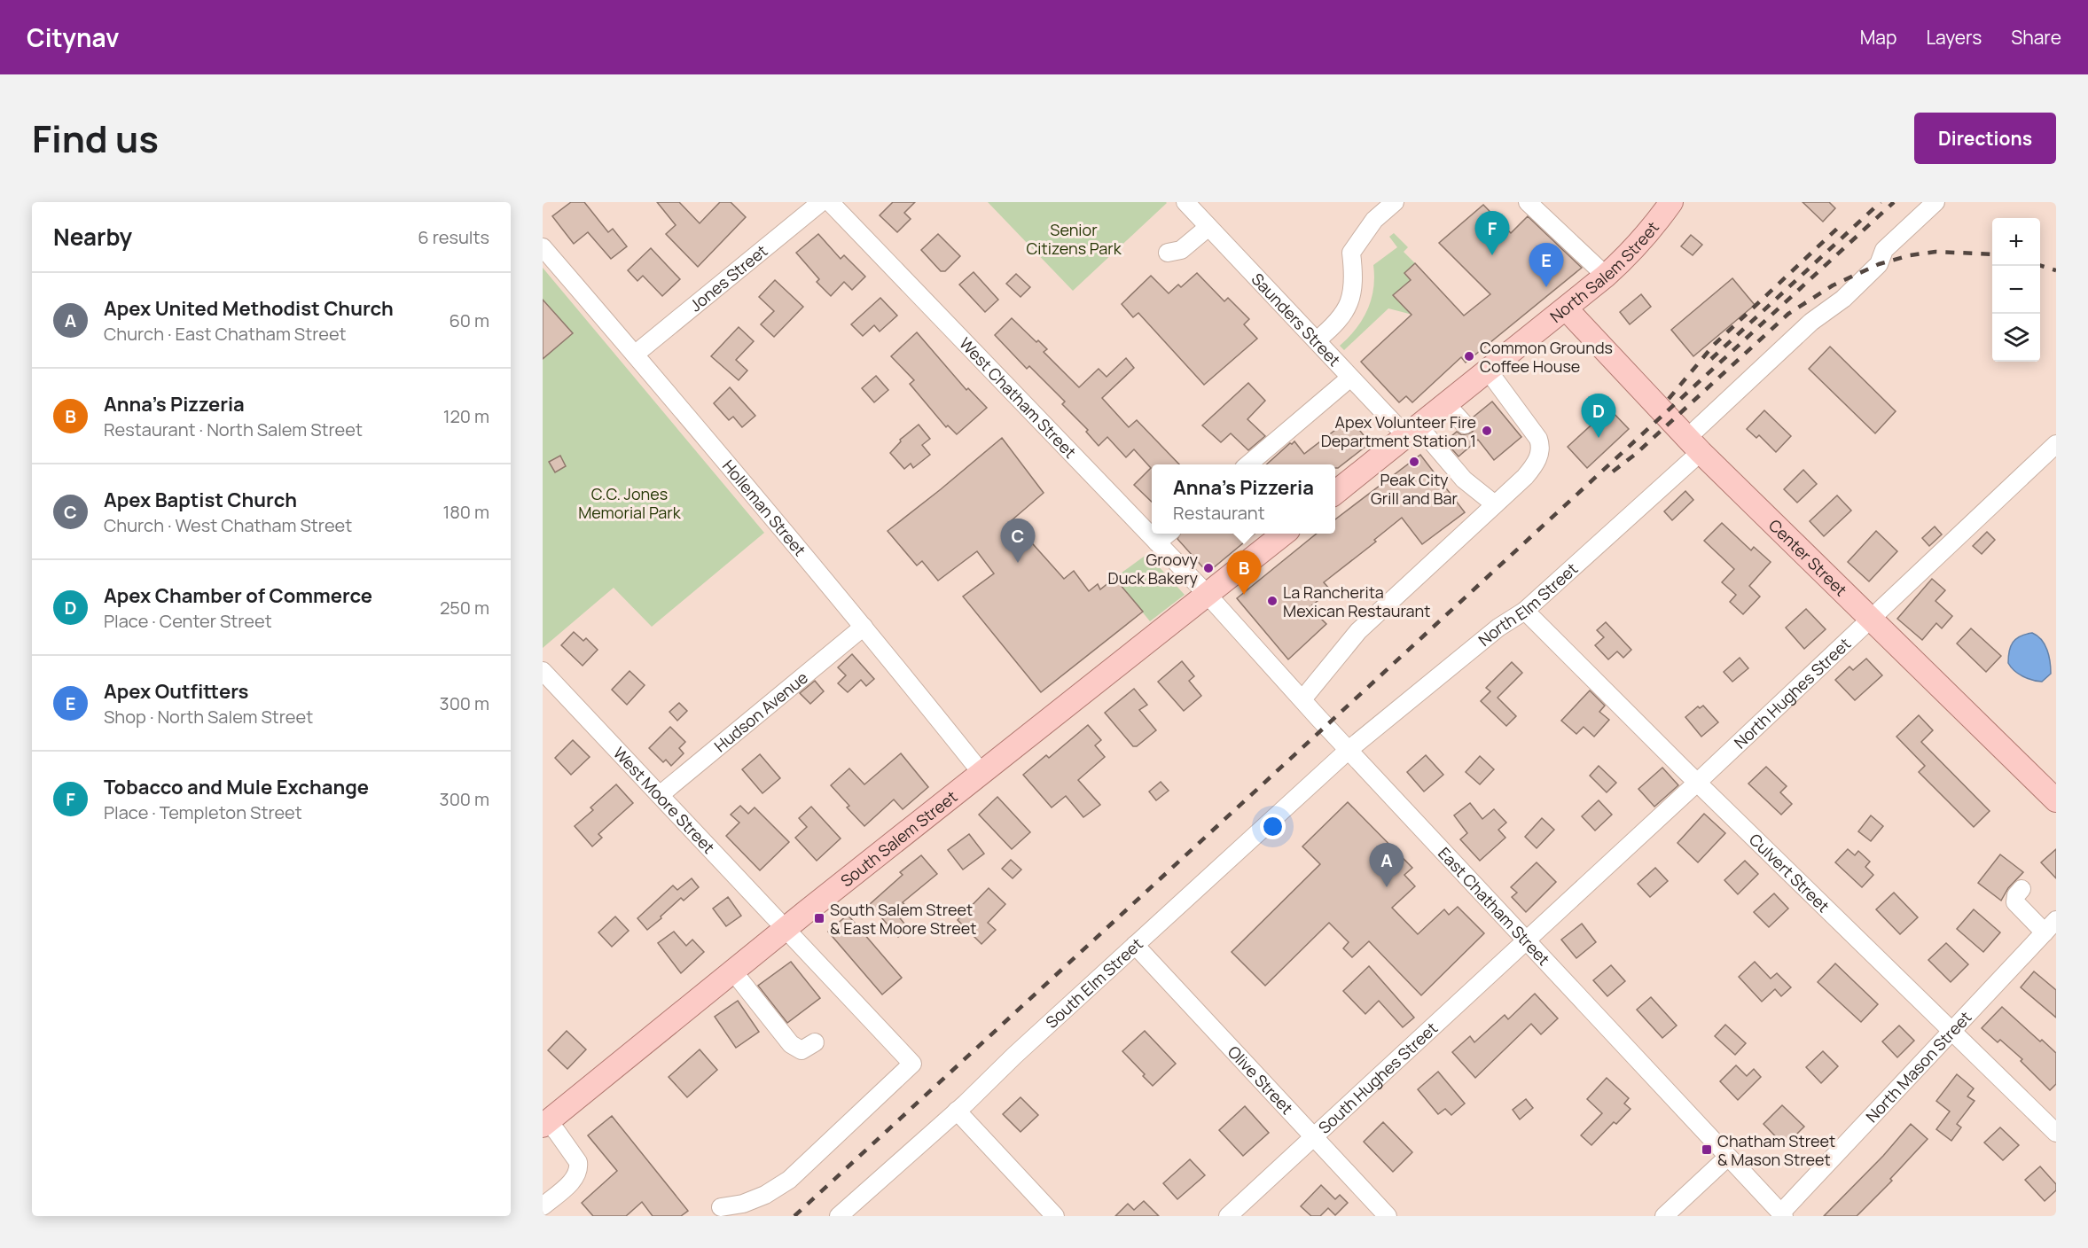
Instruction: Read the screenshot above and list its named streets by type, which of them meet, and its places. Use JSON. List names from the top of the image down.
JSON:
{
  "streets": {
    "main road": ["North Salem Street", "Center Street", "South Salem Street"],
    "street": [
      "Jones Street",
      "Saunders Street",
      "West Chatham Street",
      "Holleman Street",
      "North Elm Street",
      "North Hughes Street",
      "Hudson Avenue",
      "West Moore Street",
      "Culvert Street",
      "East Chatham Street",
      "South Elm Street",
      "North Mason Street",
      "South Hughes Street",
      "Olive Street"
    ]
  },
  "crossings": [
    ["North Salem Street", "Saunders Street"],
    ["North Salem Street", "Center Street"],
    ["Jones Street", "Holleman Street"],
    ["West Chatham Street", "South Salem Street"],
    ["West Chatham Street", "East Chatham Street"],
    ["Holleman Street", "Hudson Avenue"],
    ["Holleman Street", "South Salem Street"],
    ["Center Street", "North Elm Street"],
    ["Center Street", "North Hughes Street"],
    ["North Elm Street", "Culvert Street"],
    ["North Elm Street", "East Chatham Street"],
    ["North Elm Street", "South Elm Street"],
    ["North Hughes Street", "Culvert Street"],
    ["North Hughes Street", "East Chatham Street"],
    ["North Hughes Street", "South Hughes Street"],
    ["Hudson Avenue", "West Moore Street"],
    ["West Moore Street", "South Salem Street"],
    ["South Salem Street", "East Chatham Street"],
    ["Culvert Street", "North Mason Street"],
    ["East Chatham Street", "South Elm Street"],
    ["East Chatham Street", "North Mason Street"],
    ["East Chatham Street", "South Hughes Street"],
    ["South Elm Street", "Olive Street"],
    ["South Hughes Street", "Olive Street"]
  ],
  "parks": ["Senior Citizens Park", "C.C. Jones Memorial Park"],
  "places": {
    "other": [
      "Common Grounds Coffee House",
      "Apex Volunteer Fire Department Station 1",
      "Peak City Grill and Bar",
      "Groovy Duck Bakery",
      "La Rancherita Mexican Restaurant"
    ],
    "transit": ["South Salem Street & East Moore Street", "Chatham Street & Mason Street"]
  },
  "page": {
    "header": "Citynav",
    "nav": ["Map", "Layers", "Share"],
    "title": "Find us",
    "buttons": "Directions",
    "heading": ["Nearby", "6 results"],
    "pins": [
      "F",
      "E",
      "D",
      "C",
      "B",
      "A"
    ],
    "map_buttons": ["+", "−"],
    "list": [
      {
        "mark": "A",
        "name": "Apex United Methodist Church",
        "note": "Church · East Chatham Street",
        "value": "60 m"
      },
      {
        "mark": "B",
        "name": "Anna's Pizzeria",
        "note": "Restaurant · North Salem Street",
        "value": "120 m"
      },
      {
        "mark": "C",
        "name": "Apex Baptist Church",
        "note": "Church · West Chatham Street",
        "value": "180 m"
      },
      {
        "mark": "D",
        "name": "Apex Chamber of Commerce",
        "note": "Place · Center Street",
        "value": "250 m"
      },
      {
        "mark": "E",
        "name": "Apex Outfitters",
        "note": "Shop · North Salem Street",
        "value": "300 m"
      },
      {
        "mark": "F",
        "name": "Tobacco and Mule Exchange",
        "note": "Place · Templeton Street",
        "value": "300 m"
      }
    ],
    "popup": ["Anna's Pizzeria", "Restaurant"]
  }
}
